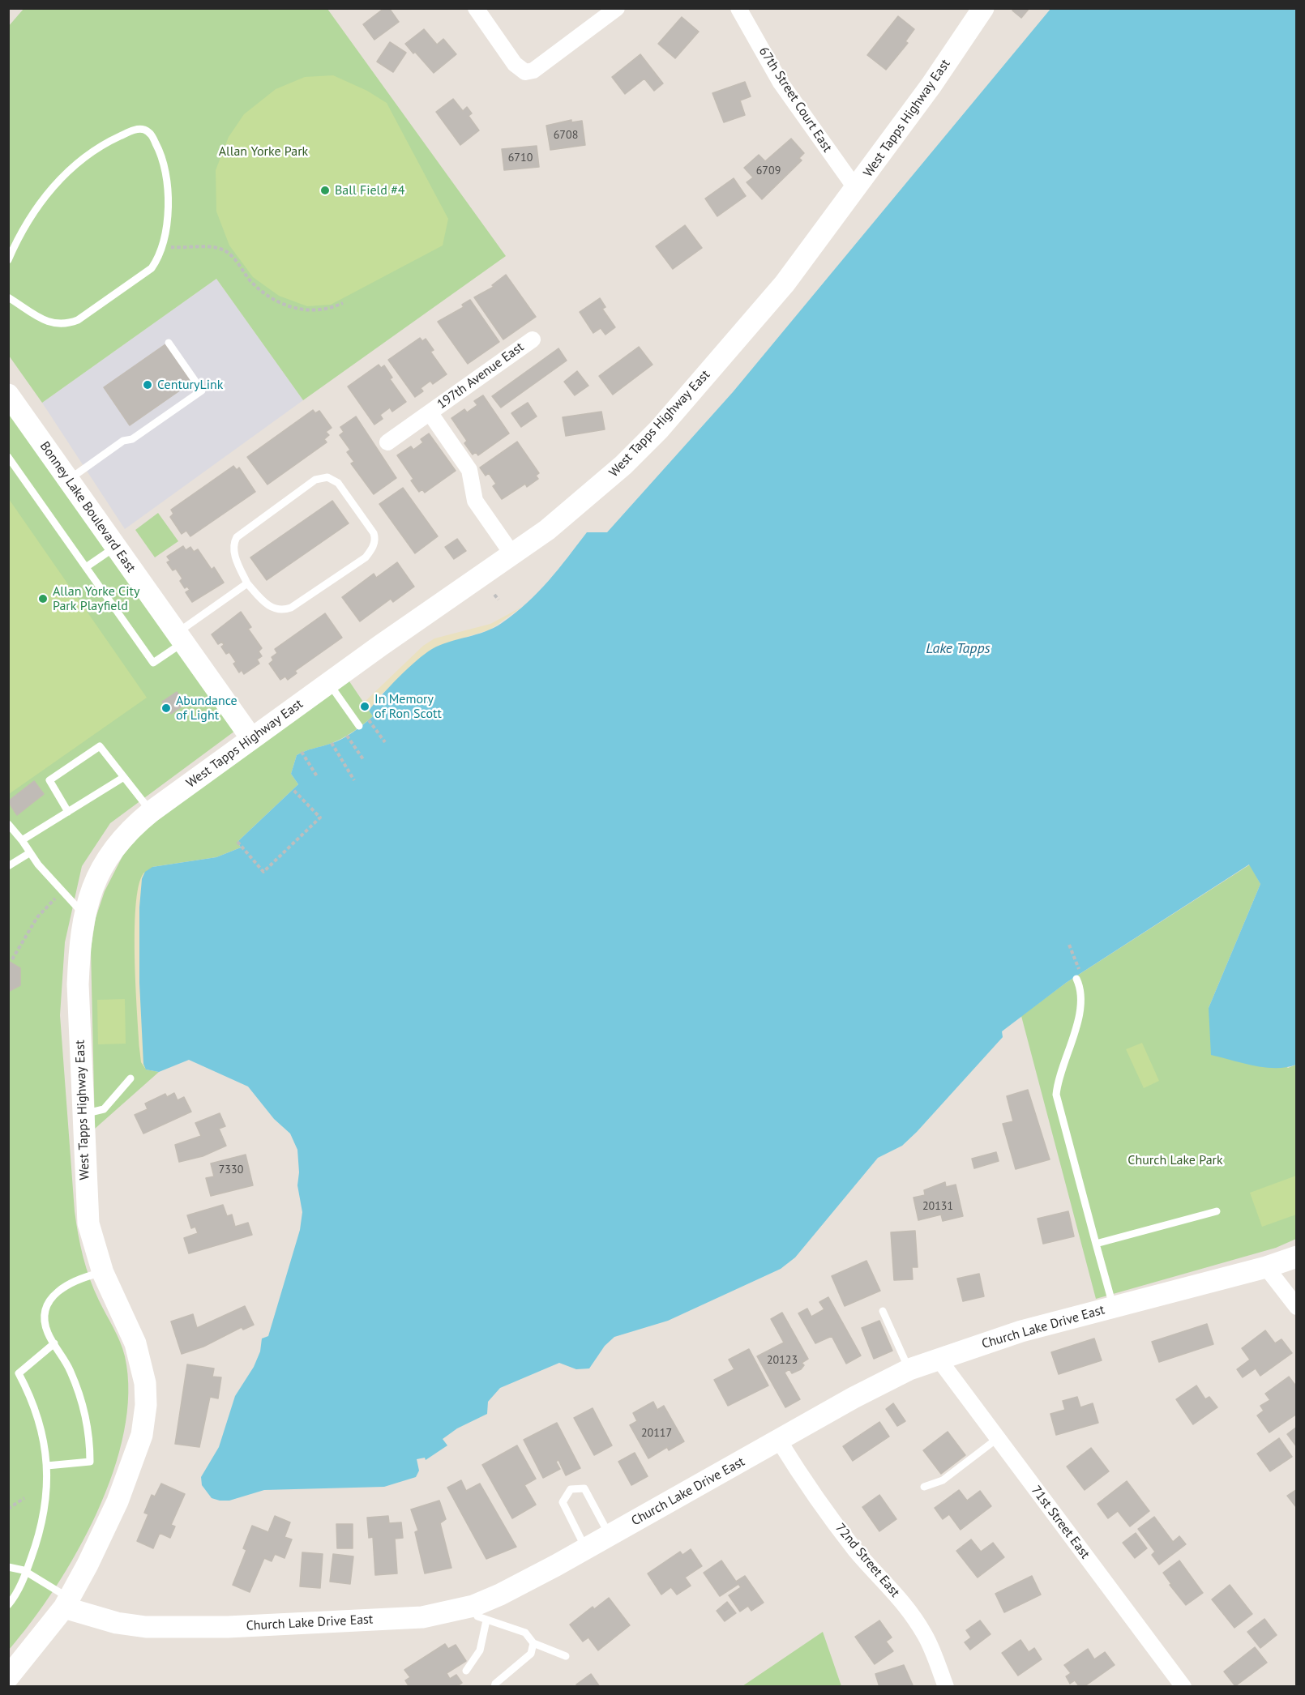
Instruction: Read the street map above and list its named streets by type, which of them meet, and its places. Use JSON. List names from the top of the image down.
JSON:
{
  "streets": {
    "street": [
      "67th Street Court East",
      "West Tapps Highway East",
      "197th Avenue East",
      "Bonney Lake Boulevard East",
      "Church Lake Drive East",
      "71st Street East",
      "72nd Street East"
    ]
  },
  "crossings": [
    ["67th Street Court East", "West Tapps Highway East"],
    ["West Tapps Highway East", "197th Avenue East"],
    ["West Tapps Highway East", "Bonney Lake Boulevard East"],
    ["West Tapps Highway East", "Church Lake Drive East"],
    ["Church Lake Drive East", "71st Street East"],
    ["Church Lake Drive East", "72nd Street East"]
  ],
  "water": ["Lake Tapps"],
  "parks": ["Allan Yorke Park", "Church Lake Park"],
  "places": [
    "Ball Field #4",
    "CenturyLink",
    "Allan Yorke City Park Playfield",
    "In Memory of Ron Scott",
    "Abundance of Light"
  ],
  "house_numbers": [
    "6708",
    "6710",
    "6709",
    "7330",
    "20131",
    "20123",
    "20117"
  ]
}
